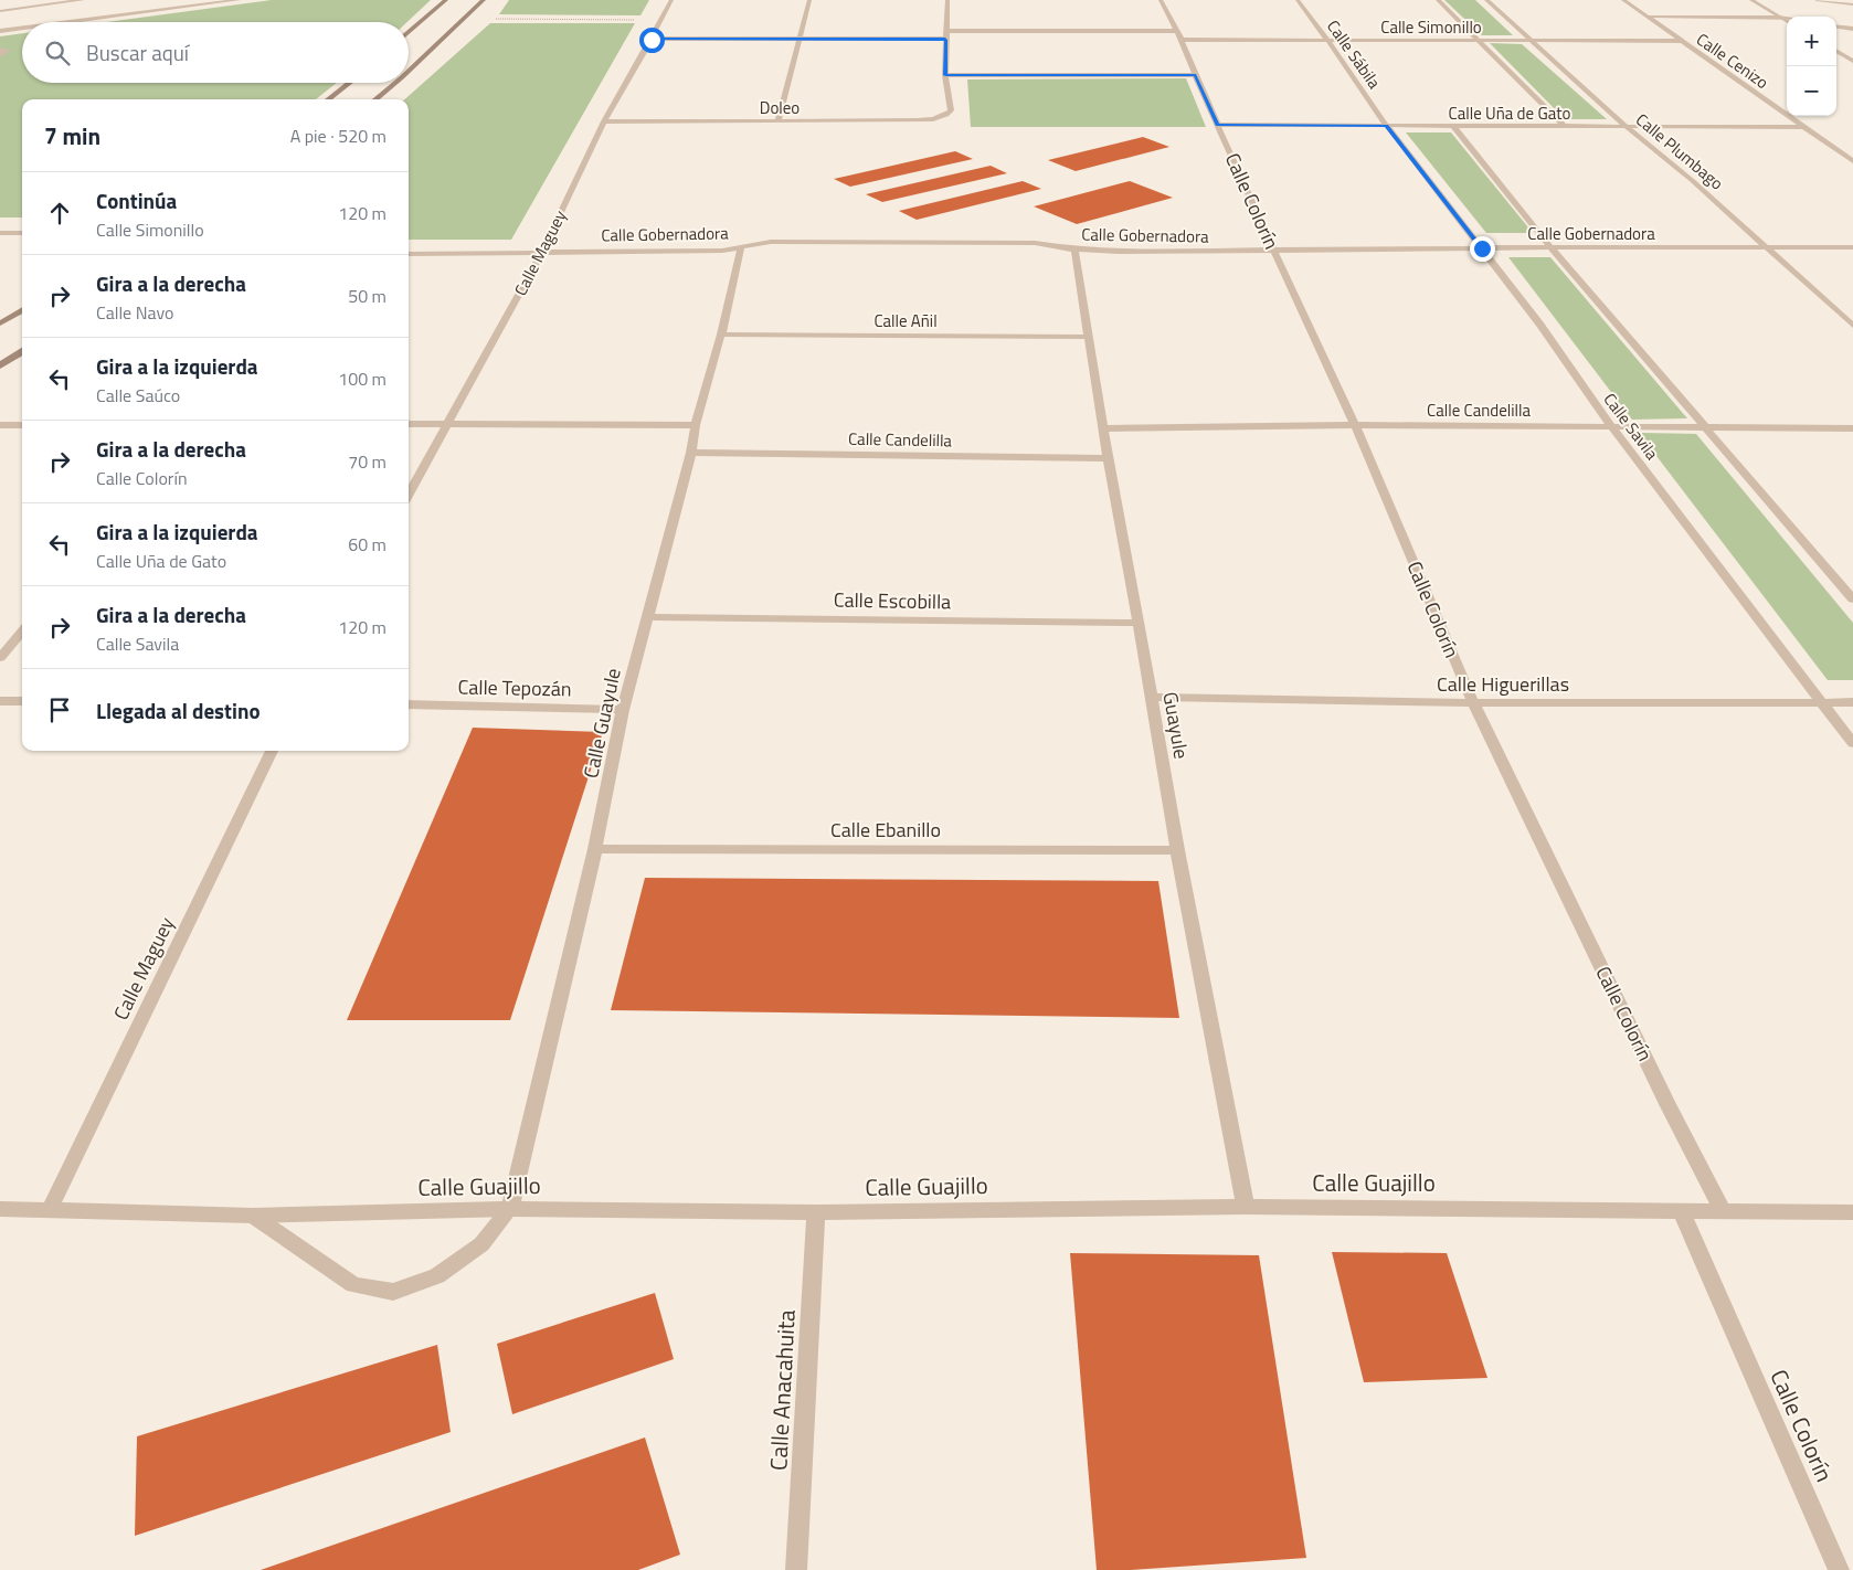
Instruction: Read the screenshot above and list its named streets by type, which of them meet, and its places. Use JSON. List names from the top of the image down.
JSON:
{
  "streets": {
    "street": [
      "Calle Simonillo",
      "Calle Sábila",
      "Calle Cenizo",
      "Doleo",
      "Calle Uña de Gato",
      "Calle Plumbago",
      "Calle Colorín",
      "Calle Gobernadora",
      "Calle Maguey",
      "Calle Añil",
      "Calle Candelilla",
      "Calle Savila",
      "Calle Escobilla",
      "Calle Higuerillas",
      "Calle Tepozán",
      "Calle Guayule",
      "Guayule",
      "Calle Ebanillo",
      "Calle Guajillo",
      "Calle Anacahuita"
    ]
  },
  "crossings": [
    ["Calle Simonillo", "Calle Sábila"],
    ["Calle Simonillo", "Calle Cenizo"],
    ["Calle Simonillo", "Calle Plumbago"],
    ["Calle Simonillo", "Calle Colorín"],
    ["Calle Sábila", "Calle Uña de Gato"],
    ["Calle Sábila", "Calle Savila"],
    ["Calle Cenizo", "Calle Uña de Gato"],
    ["Doleo", "Calle Maguey"],
    ["Calle Uña de Gato", "Calle Plumbago"],
    ["Calle Uña de Gato", "Calle Colorín"],
    ["Calle Uña de Gato", "Calle Savila"],
    ["Calle Plumbago", "Calle Gobernadora"],
    ["Calle Colorín", "Calle Gobernadora"],
    ["Calle Colorín", "Calle Candelilla"],
    ["Calle Colorín", "Calle Higuerillas"],
    ["Calle Colorín", "Calle Guajillo"],
    ["Calle Gobernadora", "Calle Maguey"],
    ["Calle Gobernadora", "Calle Savila"],
    ["Calle Gobernadora", "Calle Guayule"],
    ["Calle Gobernadora", "Guayule"],
    ["Calle Maguey", "Calle Guajillo"],
    ["Calle Añil", "Calle Guayule"],
    ["Calle Añil", "Guayule"],
    ["Calle Candelilla", "Calle Savila"],
    ["Calle Candelilla", "Calle Guayule"],
    ["Calle Candelilla", "Guayule"],
    ["Calle Savila", "Calle Higuerillas"],
    ["Calle Escobilla", "Calle Guayule"],
    ["Calle Escobilla", "Guayule"],
    ["Calle Higuerillas", "Guayule"],
    ["Calle Tepozán", "Calle Guayule"],
    ["Calle Guayule", "Calle Ebanillo"],
    ["Calle Guayule", "Calle Guajillo"],
    ["Guayule", "Calle Ebanillo"],
    ["Guayule", "Calle Guajillo"],
    ["Calle Guajillo", "Calle Anacahuita"]
  ],
  "page": {
    "map_buttons": ["+", "−"],
    "search": "Buscar aquí",
    "heading": ["7 min", "A pie · 520 m"],
    "list": [
      ["Continúa", "Calle Simonillo", "120 m"],
      ["Gira a la derecha", "Calle Navo", "50 m"],
      ["Gira a la izquierda", "Calle Saúco", "100 m"],
      ["Gira a la derecha", "Calle Colorín", "70 m"],
      ["Gira a la izquierda", "Calle Uña de Gato", "60 m"],
      ["Gira a la derecha", "Calle Savila", "120 m"],
      "Llegada al destino"
    ]
  }
}
